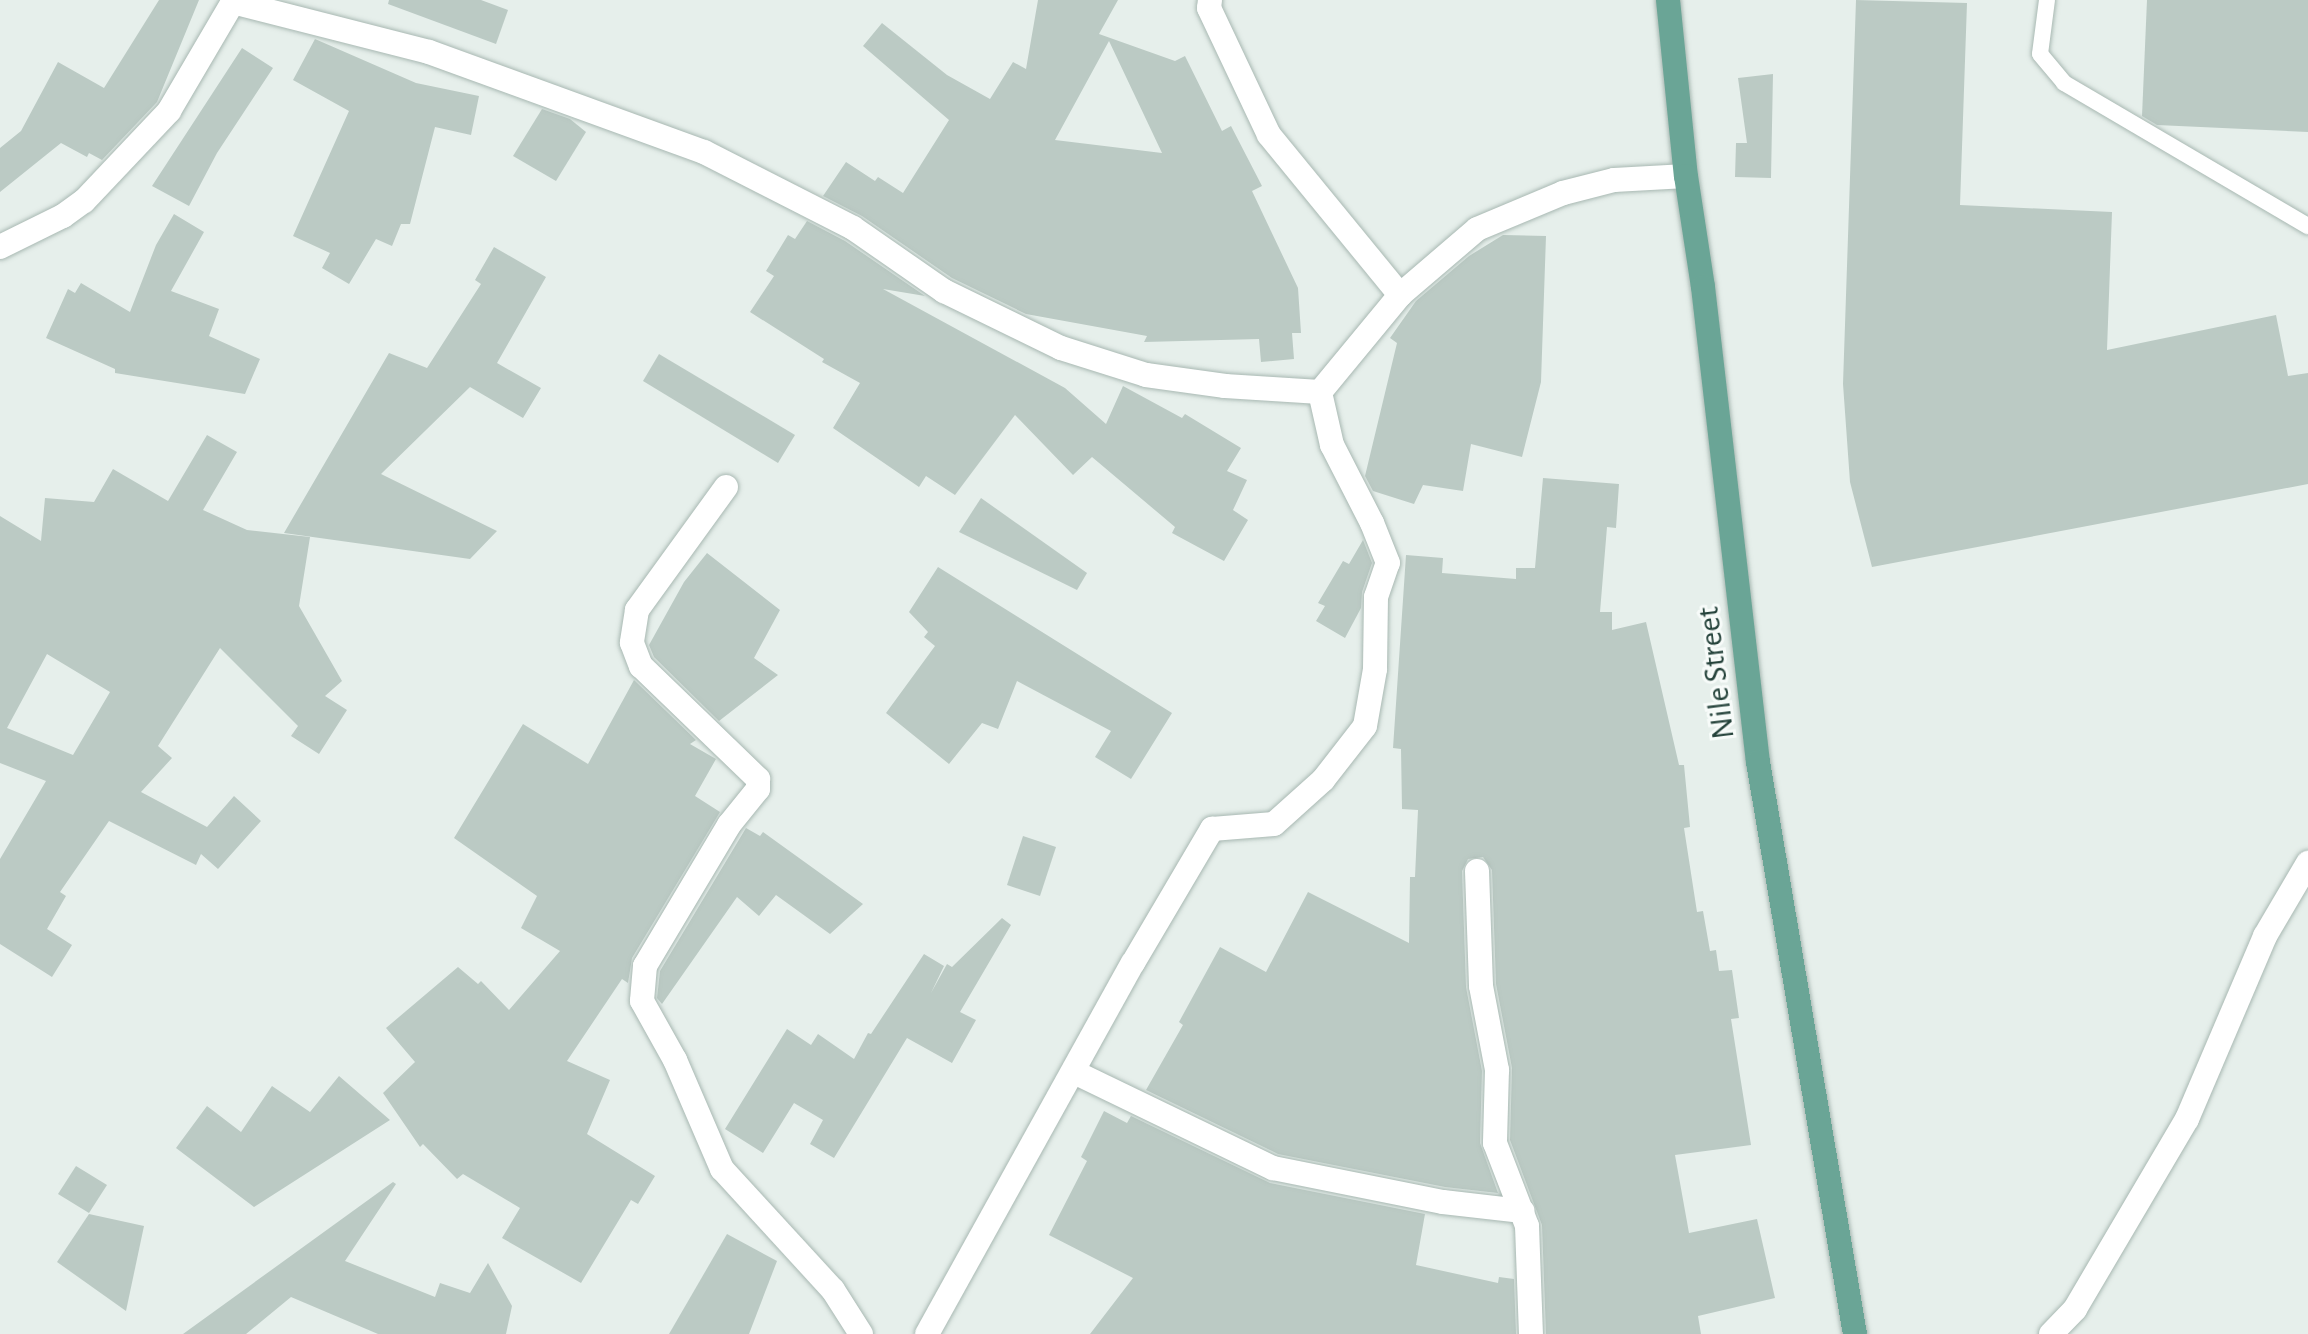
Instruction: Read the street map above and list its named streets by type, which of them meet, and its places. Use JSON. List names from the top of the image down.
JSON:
{
  "streets": {
    "main road": ["Nile Street"]
  }
}
